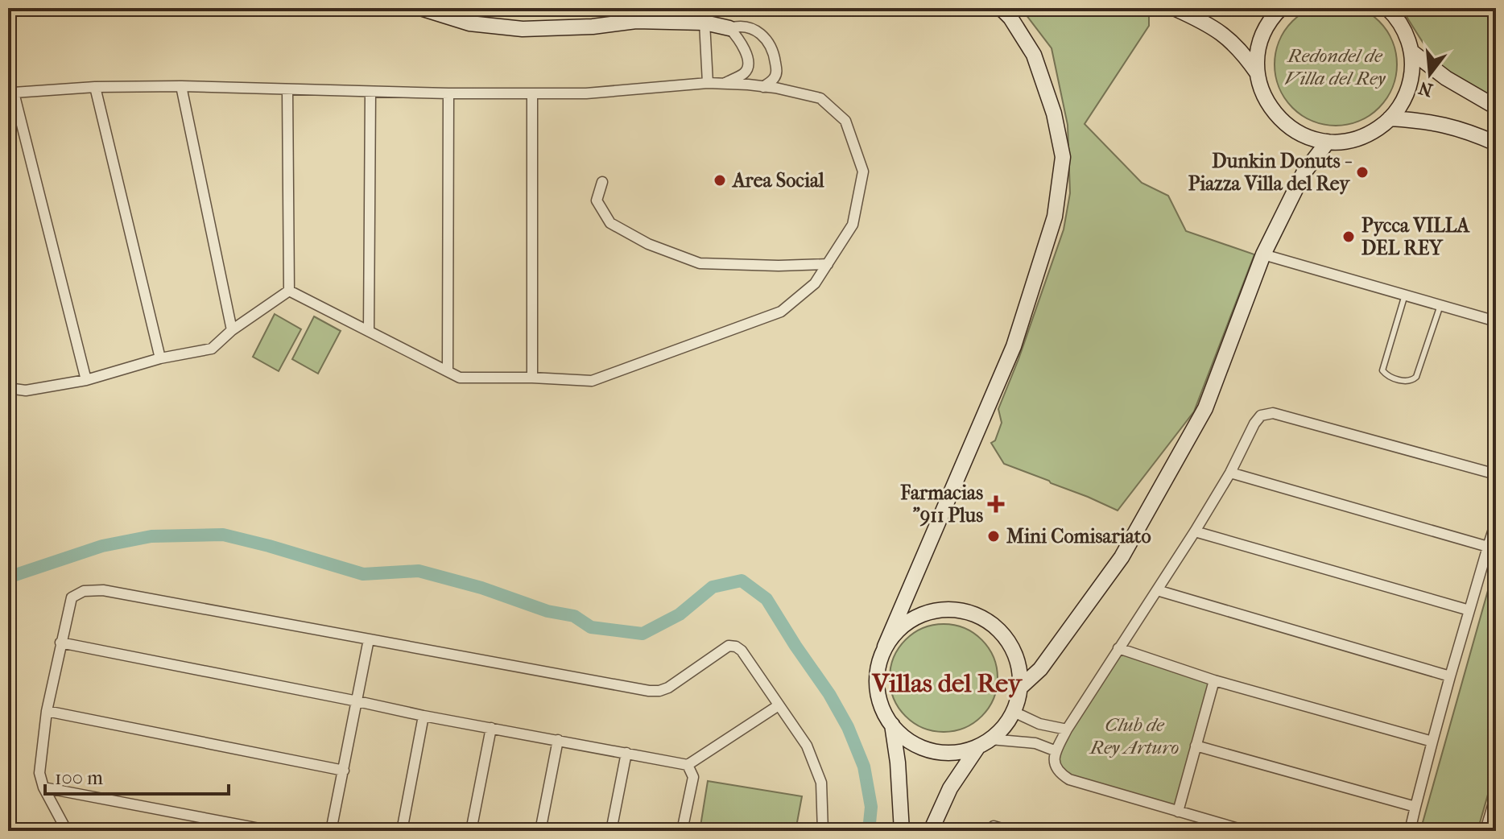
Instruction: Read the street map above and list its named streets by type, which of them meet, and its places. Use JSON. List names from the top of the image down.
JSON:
{
  "districts": ["Villas del Rey"],
  "parks": ["Redondel de Villa del Rey", "Club de Rey Arturo"],
  "places": {
    "other": [
      "Dunkin Donuts - Piazza Villa del Rey",
      "Area Social",
      "Pycca VILLA DEL REY",
      "Mini Comisariato"
    ],
    "health": ["Farmacias \"911 Plus"]
  },
  "scale_bar": "100 m",
  "north": "bottom"
}
